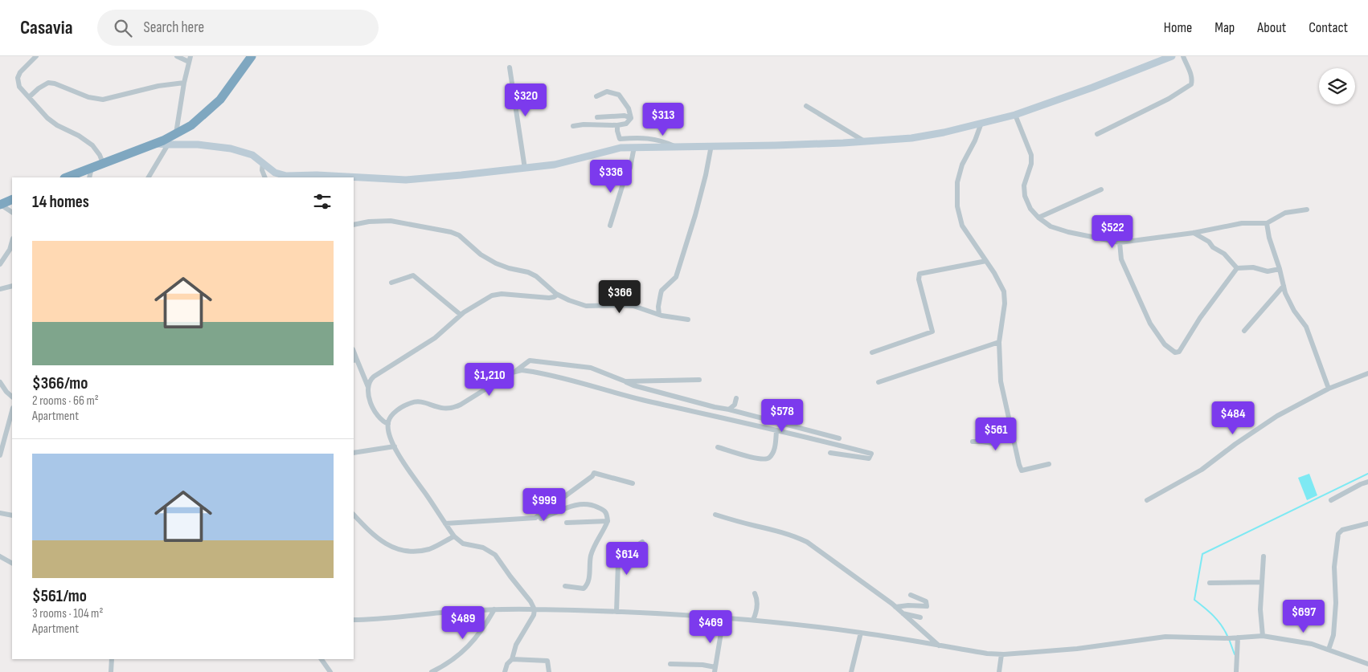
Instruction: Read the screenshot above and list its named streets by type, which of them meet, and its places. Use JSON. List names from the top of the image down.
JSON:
{
  "page": {
    "header": "Casavia",
    "search": "Search here",
    "nav": [
      "Home",
      "Map",
      "About",
      "Contact"
    ],
    "price": [
      "$320",
      "$313",
      "$336",
      "$522",
      "$366",
      "$1,210",
      "$578",
      "$484",
      "$561",
      "$999",
      "$614",
      "$697",
      "$489",
      "$469"
    ],
    "heading": "14 homes",
    "list": [
      {
        "name": "$366/mo",
        "note": "2 rooms · 66 m² · Apartment"
      },
      {
        "name": "$561/mo",
        "note": "3 rooms · 104 m² · Apartment"
      }
    ]
  }
}
